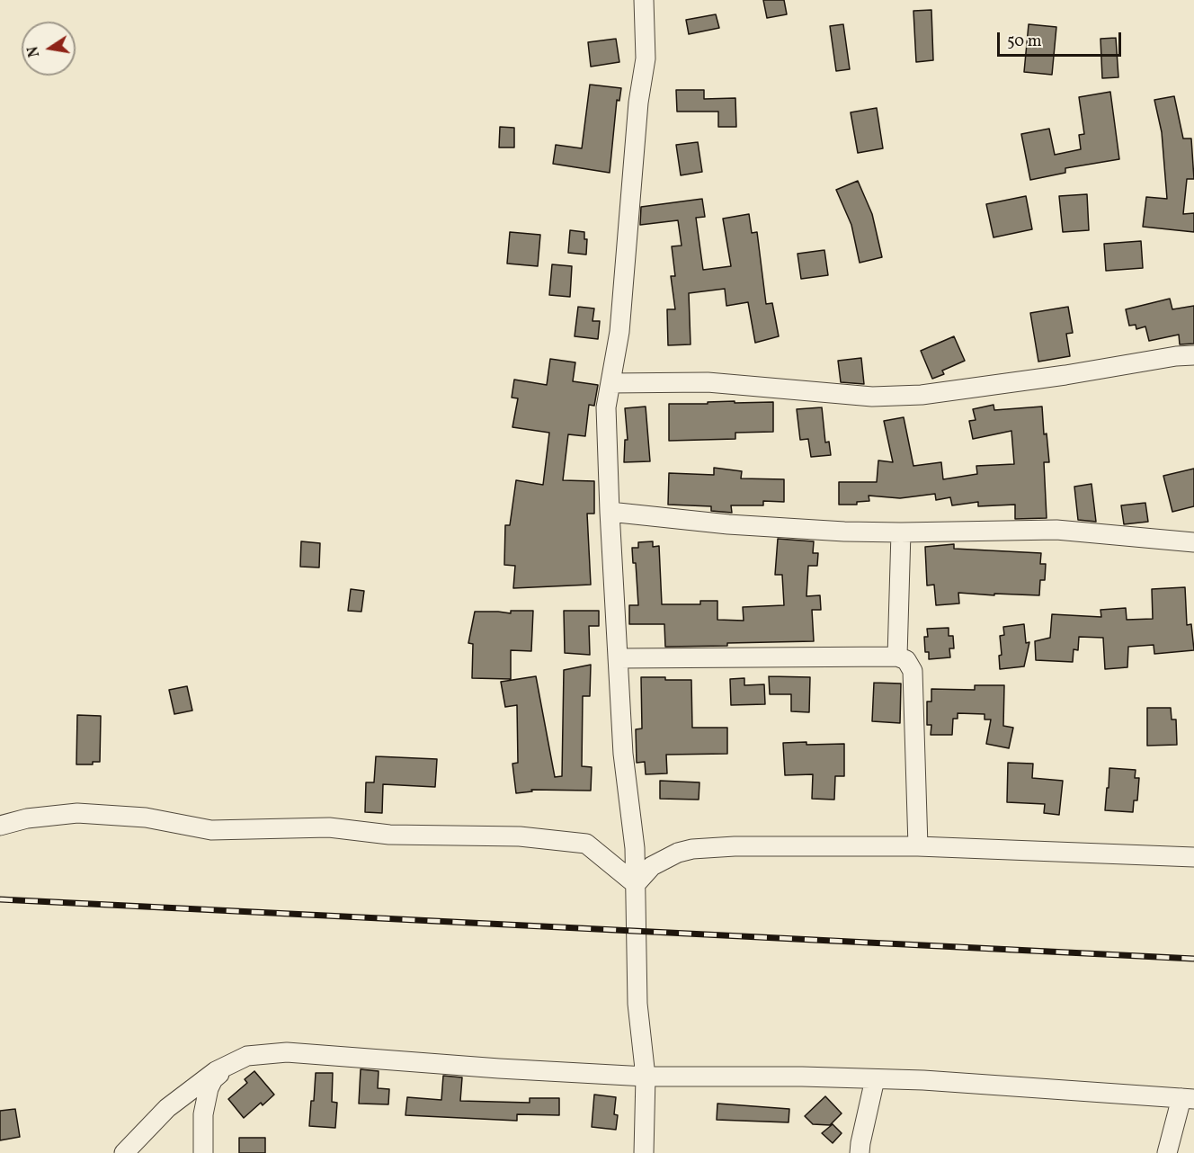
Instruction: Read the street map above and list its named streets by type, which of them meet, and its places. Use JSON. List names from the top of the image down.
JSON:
{
  "scale_bar": "50 m",
  "north": "left"
}
